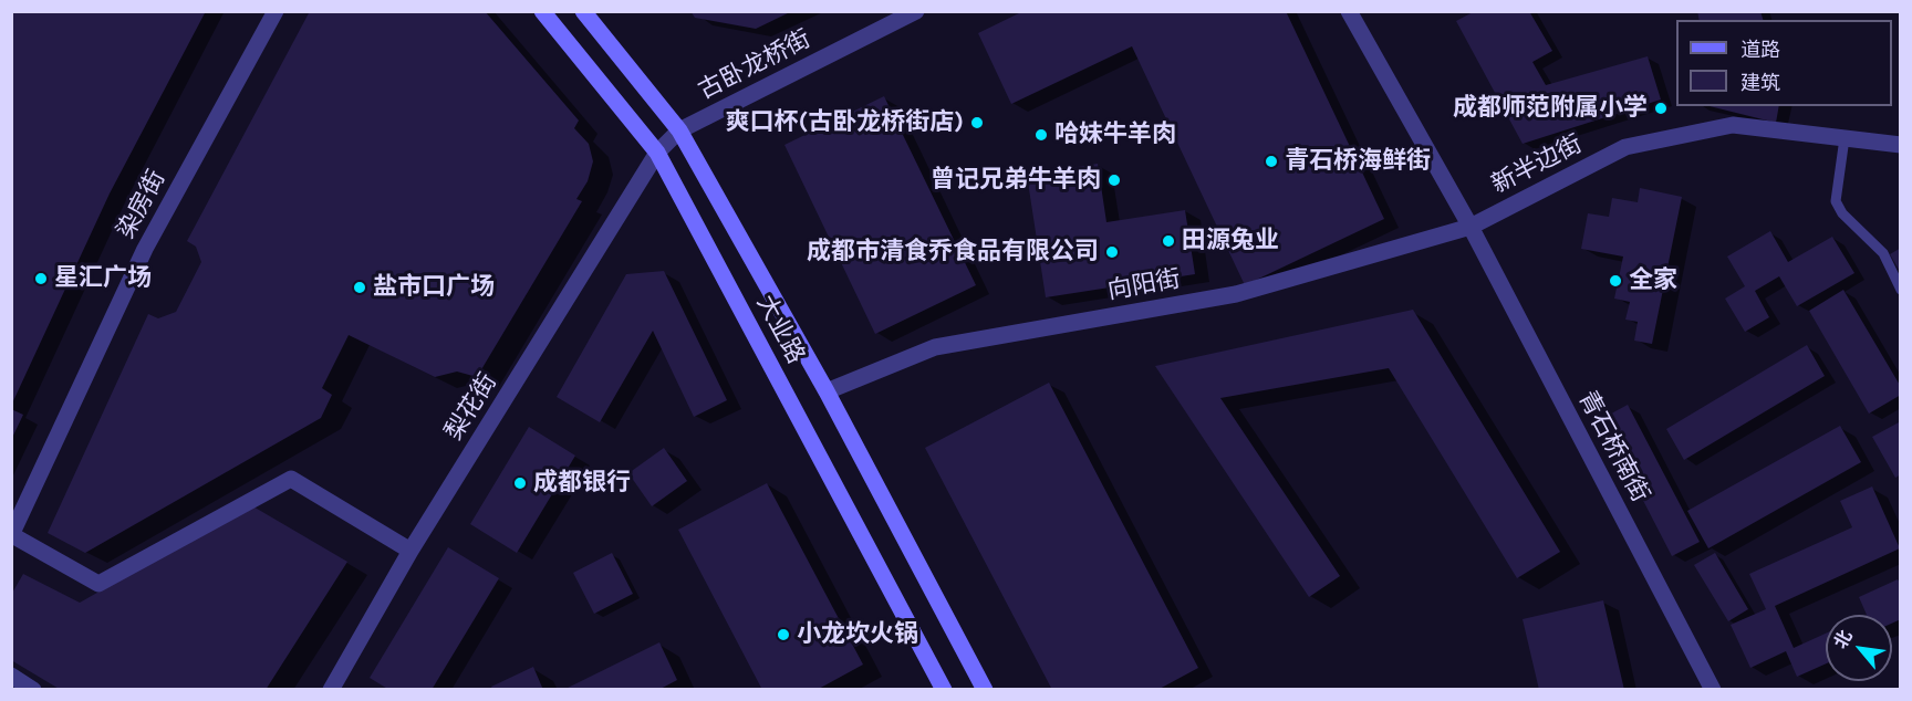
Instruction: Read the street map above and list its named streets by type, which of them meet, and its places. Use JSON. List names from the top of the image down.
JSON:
{
  "streets": {
    "main road": ["大业路"],
    "street": [
      "古卧龙桥街",
      "新半边街",
      "染房街",
      "向阳街",
      "梨花街",
      "青石桥南街"
    ]
  },
  "crossings": [
    ["古卧龙桥街", "大业路"],
    ["古卧龙桥街", "梨花街"],
    ["新半边街", "向阳街"],
    ["新半边街", "青石桥南街"],
    ["向阳街", "大业路"],
    ["向阳街", "青石桥南街"],
    ["大业路", "梨花街"]
  ],
  "places": [
    "成都师范附属小学",
    "爽口杯(古卧龙桥街店)",
    "哈妹牛羊肉",
    "青石桥海鲜街",
    "曾记兄弟牛羊肉",
    "田源兔业",
    "成都市清食乔食品有限公司",
    "星汇广场",
    "全家",
    "盐市口广场",
    "成都银行",
    "小龙坎火锅"
  ],
  "legend": ["道路", "建筑"],
  "north": "top left"
}
